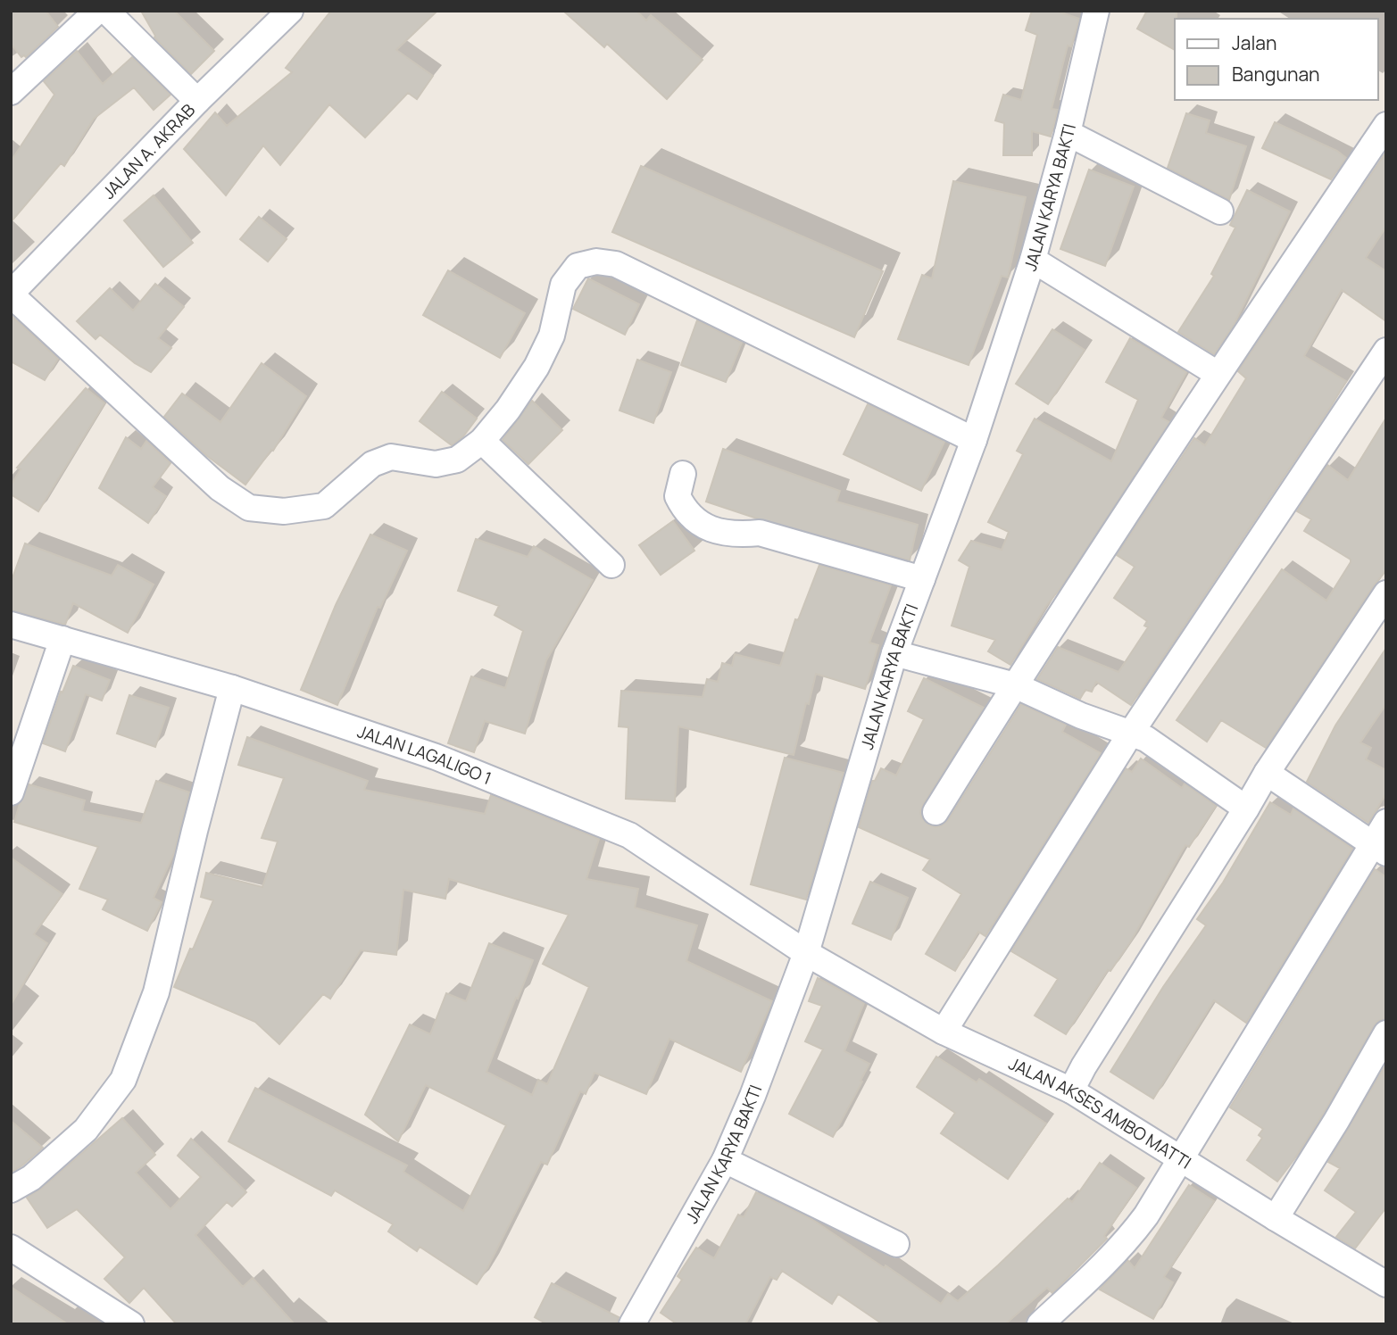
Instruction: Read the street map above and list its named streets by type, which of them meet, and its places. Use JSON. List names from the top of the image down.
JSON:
{
  "streets": {
    "street": [
      "JALAN A. AKRAB",
      "JALAN KARYA BAKTI",
      "JALAN LAGALIGO 1",
      "JALAN AKSES AMBO MATTI"
    ]
  },
  "crossings": [
    ["JALAN KARYA BAKTI", "JALAN LAGALIGO 1"],
    ["JALAN KARYA BAKTI", "JALAN AKSES AMBO MATTI"],
    ["JALAN LAGALIGO 1", "JALAN AKSES AMBO MATTI"]
  ],
  "legend": ["Jalan", "Bangunan"]
}
